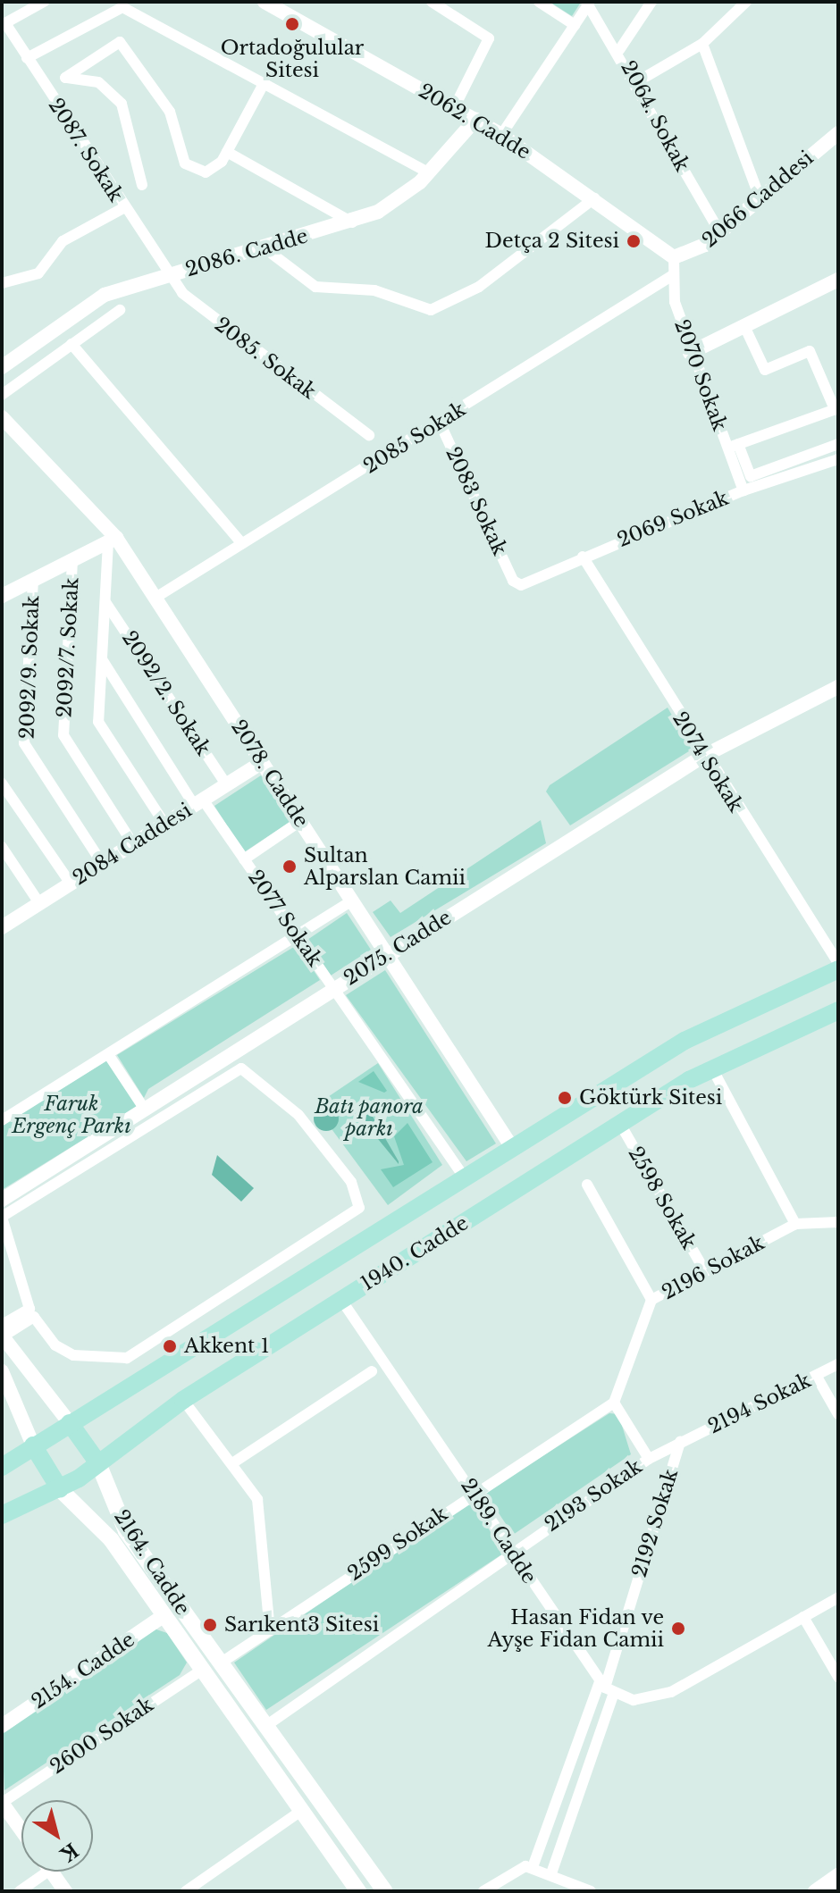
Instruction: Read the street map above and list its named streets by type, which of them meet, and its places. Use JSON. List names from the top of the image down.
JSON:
{
  "streets": {
    "main road": ["1940. Cadde", "2164. Cadde"],
    "street": [
      "2064. Sokak",
      "2062. Cadde",
      "2087. Sokak",
      "2066 Caddesi",
      "2086. Cadde",
      "2085. Sokak",
      "2070 Sokak",
      "2085 Sokak",
      "2083 Sokak",
      "2069 Sokak",
      "2092/7. Sokak",
      "2092/9. Sokak",
      "2092/2. Sokak",
      "2074 Sokak",
      "2078. Cadde",
      "2084 Caddesi",
      "2077 Sokak",
      "2075. Cadde",
      "2598 Sokak",
      "2196 Sokak",
      "2194 Sokak",
      "2193 Sokak",
      "2192 Sokak",
      "2189. Cadde",
      "2599 Sokak",
      "2154. Cadde",
      "2600 Sokak"
    ]
  },
  "crossings": [
    ["2064. Sokak", "2066 Caddesi"],
    ["2062. Cadde", "2066 Caddesi"],
    ["2062. Cadde", "2086. Cadde"],
    ["2062. Cadde", "2070 Sokak"],
    ["2087. Sokak", "2086. Cadde"],
    ["2087. Sokak", "2085. Sokak"],
    ["2066 Caddesi", "2070 Sokak"],
    ["2086. Cadde", "2085. Sokak"],
    ["2070 Sokak", "2085 Sokak"],
    ["2070 Sokak", "2069 Sokak"],
    ["2085 Sokak", "2083 Sokak"],
    ["2085 Sokak", "2078. Cadde"],
    ["2083 Sokak", "2069 Sokak"],
    ["2069 Sokak", "2074 Sokak"],
    ["2092/7. Sokak", "2084 Caddesi"],
    ["2092/9. Sokak", "2084 Caddesi"],
    ["2092/2. Sokak", "2084 Caddesi"],
    ["2074 Sokak", "2075. Cadde"],
    ["2078. Cadde", "2084 Caddesi"],
    ["2078. Cadde", "2075. Cadde"],
    ["2078. Cadde", "1940. Cadde"],
    ["2084 Caddesi", "2077 Sokak"],
    ["2077 Sokak", "2075. Cadde"],
    ["2077 Sokak", "1940. Cadde"],
    ["2598 Sokak", "1940. Cadde"],
    ["2598 Sokak", "2196 Sokak"],
    ["1940. Cadde", "2189. Cadde"],
    ["1940. Cadde", "2164. Cadde"],
    ["2196 Sokak", "2599 Sokak"],
    ["2194 Sokak", "2193 Sokak"],
    ["2194 Sokak", "2192 Sokak"],
    ["2193 Sokak", "2192 Sokak"],
    ["2193 Sokak", "2189. Cadde"],
    ["2193 Sokak", "2164. Cadde"],
    ["2192 Sokak", "2189. Cadde"],
    ["2189. Cadde", "2599 Sokak"],
    ["2599 Sokak", "2164. Cadde"],
    ["2164. Cadde", "2154. Cadde"],
    ["2164. Cadde", "2600 Sokak"]
  ],
  "parks": ["Faruk Ergenç Parkı", "Batı panora parkı"],
  "places": [
    "Ortadoğulular Sitesi",
    "Detça 2 Sitesi",
    "Sultan Alparslan Camii",
    "Göktürk Sitesi",
    "Akkent 1",
    "Sarıkent3 Sitesi",
    "Hasan Fidan ve Ayşe Fidan Camii"
  ],
  "north": "bottom right"
}
